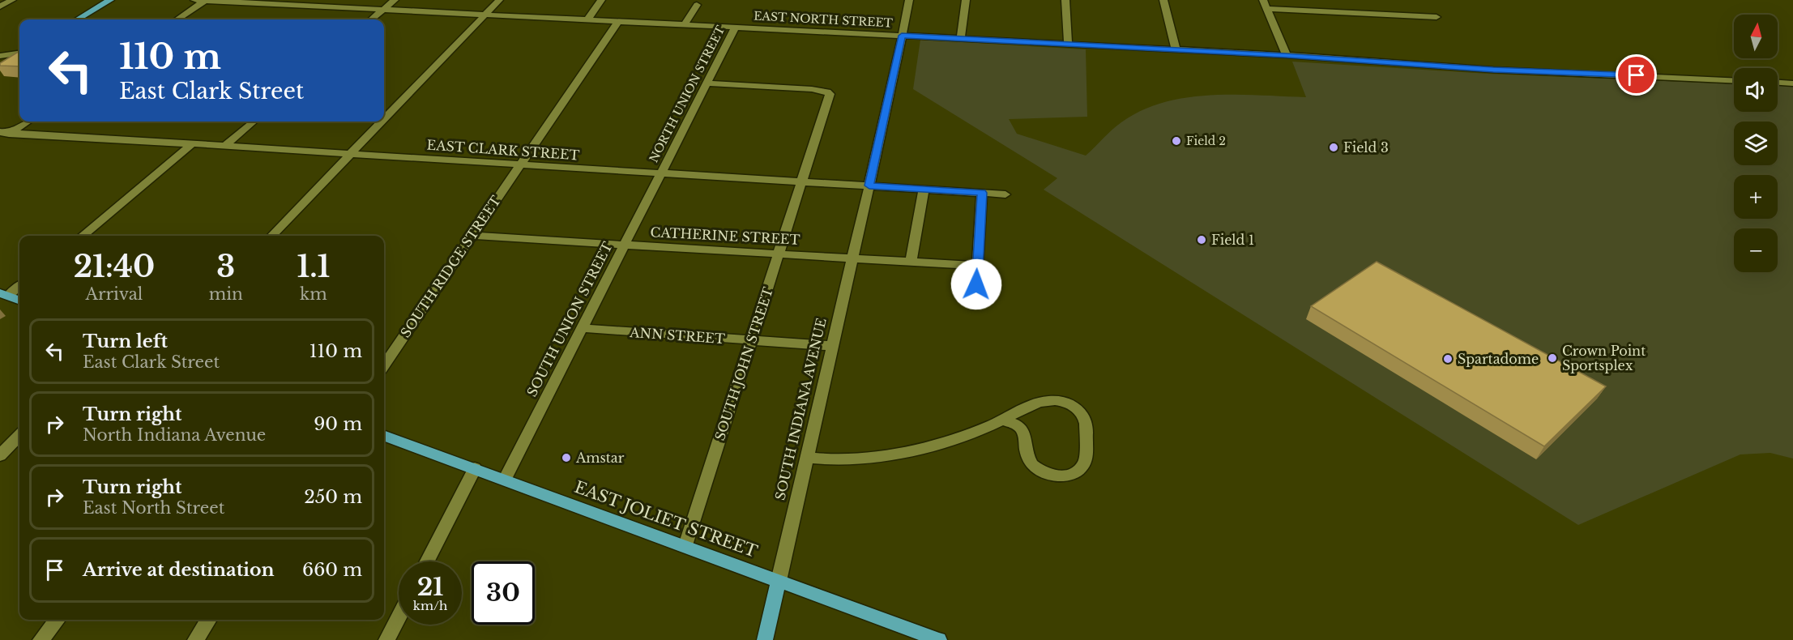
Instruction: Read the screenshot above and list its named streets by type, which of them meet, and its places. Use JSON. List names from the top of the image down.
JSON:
{
  "streets": {
    "main road": ["SOUTH INDIANA AVENUE", "EAST JOLIET STREET"],
    "street": [
      "EAST NORTH STREET",
      "NORTH UNION STREET",
      "EAST CLARK STREET",
      "CATHERINE STREET",
      "SOUTH RIDGE STREET",
      "SOUTH UNION STREET",
      "ANN STREET",
      "SOUTH JOHN STREET"
    ]
  },
  "crossings": [
    ["EAST NORTH STREET", "NORTH UNION STREET"],
    ["EAST NORTH STREET", "SOUTH RIDGE STREET"],
    ["EAST NORTH STREET", "SOUTH INDIANA AVENUE"],
    ["NORTH UNION STREET", "EAST CLARK STREET"],
    ["NORTH UNION STREET", "SOUTH UNION STREET"],
    ["NORTH UNION STREET", "SOUTH JOHN STREET"],
    ["EAST CLARK STREET", "SOUTH RIDGE STREET"],
    ["EAST CLARK STREET", "SOUTH UNION STREET"],
    ["EAST CLARK STREET", "SOUTH JOHN STREET"],
    ["EAST CLARK STREET", "SOUTH INDIANA AVENUE"],
    ["CATHERINE STREET", "SOUTH RIDGE STREET"],
    ["CATHERINE STREET", "SOUTH UNION STREET"],
    ["CATHERINE STREET", "SOUTH JOHN STREET"],
    ["CATHERINE STREET", "SOUTH INDIANA AVENUE"],
    ["SOUTH UNION STREET", "ANN STREET"],
    ["SOUTH UNION STREET", "EAST JOLIET STREET"],
    ["ANN STREET", "SOUTH JOHN STREET"],
    ["ANN STREET", "SOUTH INDIANA AVENUE"],
    ["SOUTH JOHN STREET", "EAST JOLIET STREET"],
    ["SOUTH INDIANA AVENUE", "EAST JOLIET STREET"]
  ],
  "places": [
    "Field 2",
    "Field 3",
    "Field 1",
    "Crown Point Sportsplex",
    "Spartadome",
    "Amstar"
  ],
  "north": "top",
  "page": {
    "map_buttons": ["+", "−"],
    "turn": ["110 m", "East Clark Street"],
    "eta": [
      "21:40",
      "Arrival",
      "3",
      "min",
      "1.1",
      "km"
    ],
    "list": [
      {
        "name": "Turn left",
        "note": "East Clark Street",
        "value": "110 m"
      },
      {
        "name": "Turn right",
        "note": "North Indiana Avenue",
        "value": "90 m"
      },
      {
        "name": "Turn right",
        "note": "East North Street",
        "value": "250 m"
      },
      {
        "name": "Arrive at destination",
        "value": "660 m"
      }
    ],
    "speed": "21 km/h",
    "limit": "30"
  }
}
